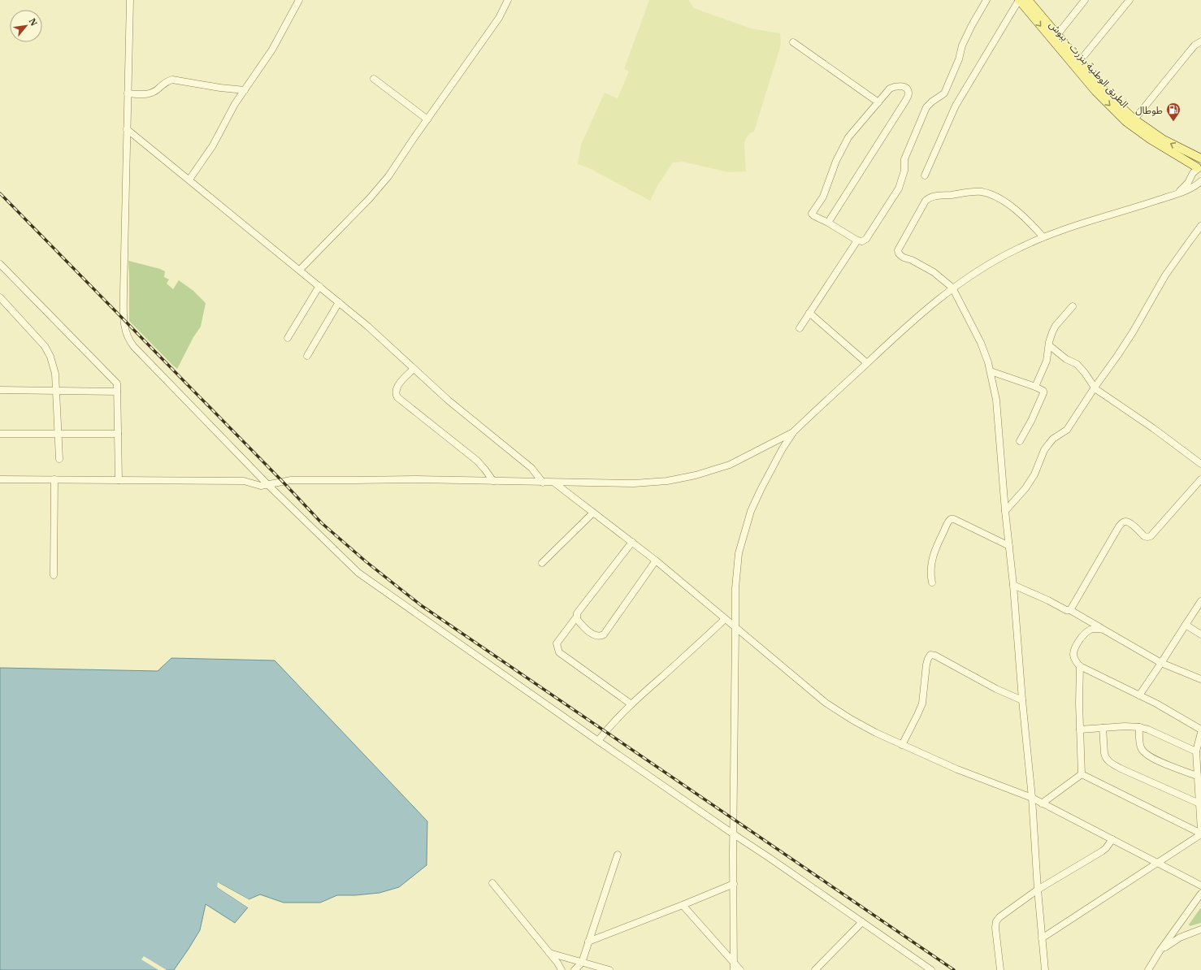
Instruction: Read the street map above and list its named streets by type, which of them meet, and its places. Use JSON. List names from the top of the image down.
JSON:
{
  "streets": {
    "main road": ["الطريق الوطنية بنزرت - ببوش"]
  },
  "places": {
    "fuel station": ["طوطال"]
  },
  "north": "top right"
}
